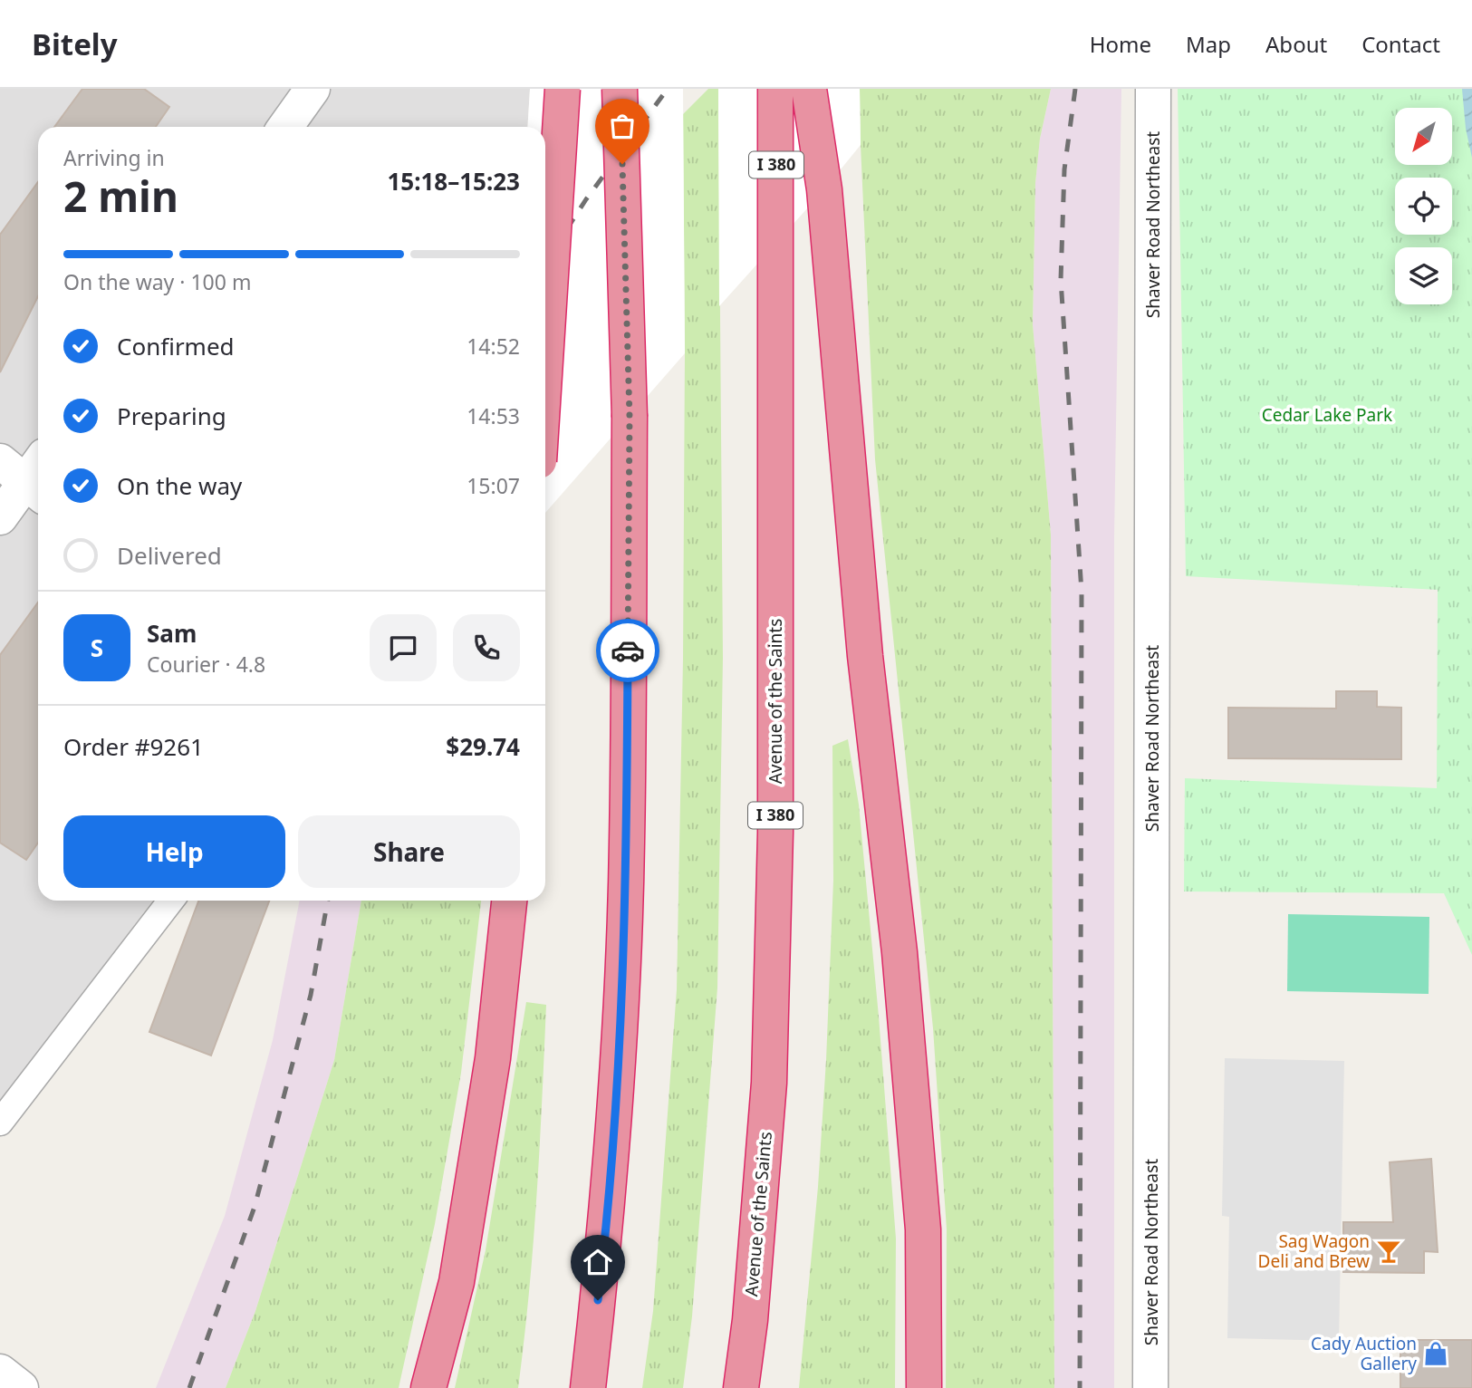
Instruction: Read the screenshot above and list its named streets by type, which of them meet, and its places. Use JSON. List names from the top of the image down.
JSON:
{
  "streets": {
    "highway": ["I 380", "Avenue of the Saints"],
    "street": ["Shaver Road Northeast"]
  },
  "parks": ["Cedar Lake Park"],
  "places": {
    "bar": ["Sag Wagon Deli and Brew"],
    "shop": ["Cady Auction Gallery"]
  },
  "north": "bottom left",
  "page": {
    "header": "Bitely",
    "nav": [
      "Home",
      "Map",
      "About",
      "Contact"
    ],
    "heading": ["2 min", "Arriving in", "15:18–15:23"],
    "panel": [
      "Sam",
      "Courier · 4.8",
      "Order #9261",
      "$29.74"
    ],
    "bar": "On the way · 100 m",
    "list": [
      ["Confirmed", "14:52"],
      ["Preparing", "14:53"],
      ["On the way", "15:07"],
      "Delivered"
    ],
    "round": "S",
    "buttons": ["Help", "Share"]
  }
}
